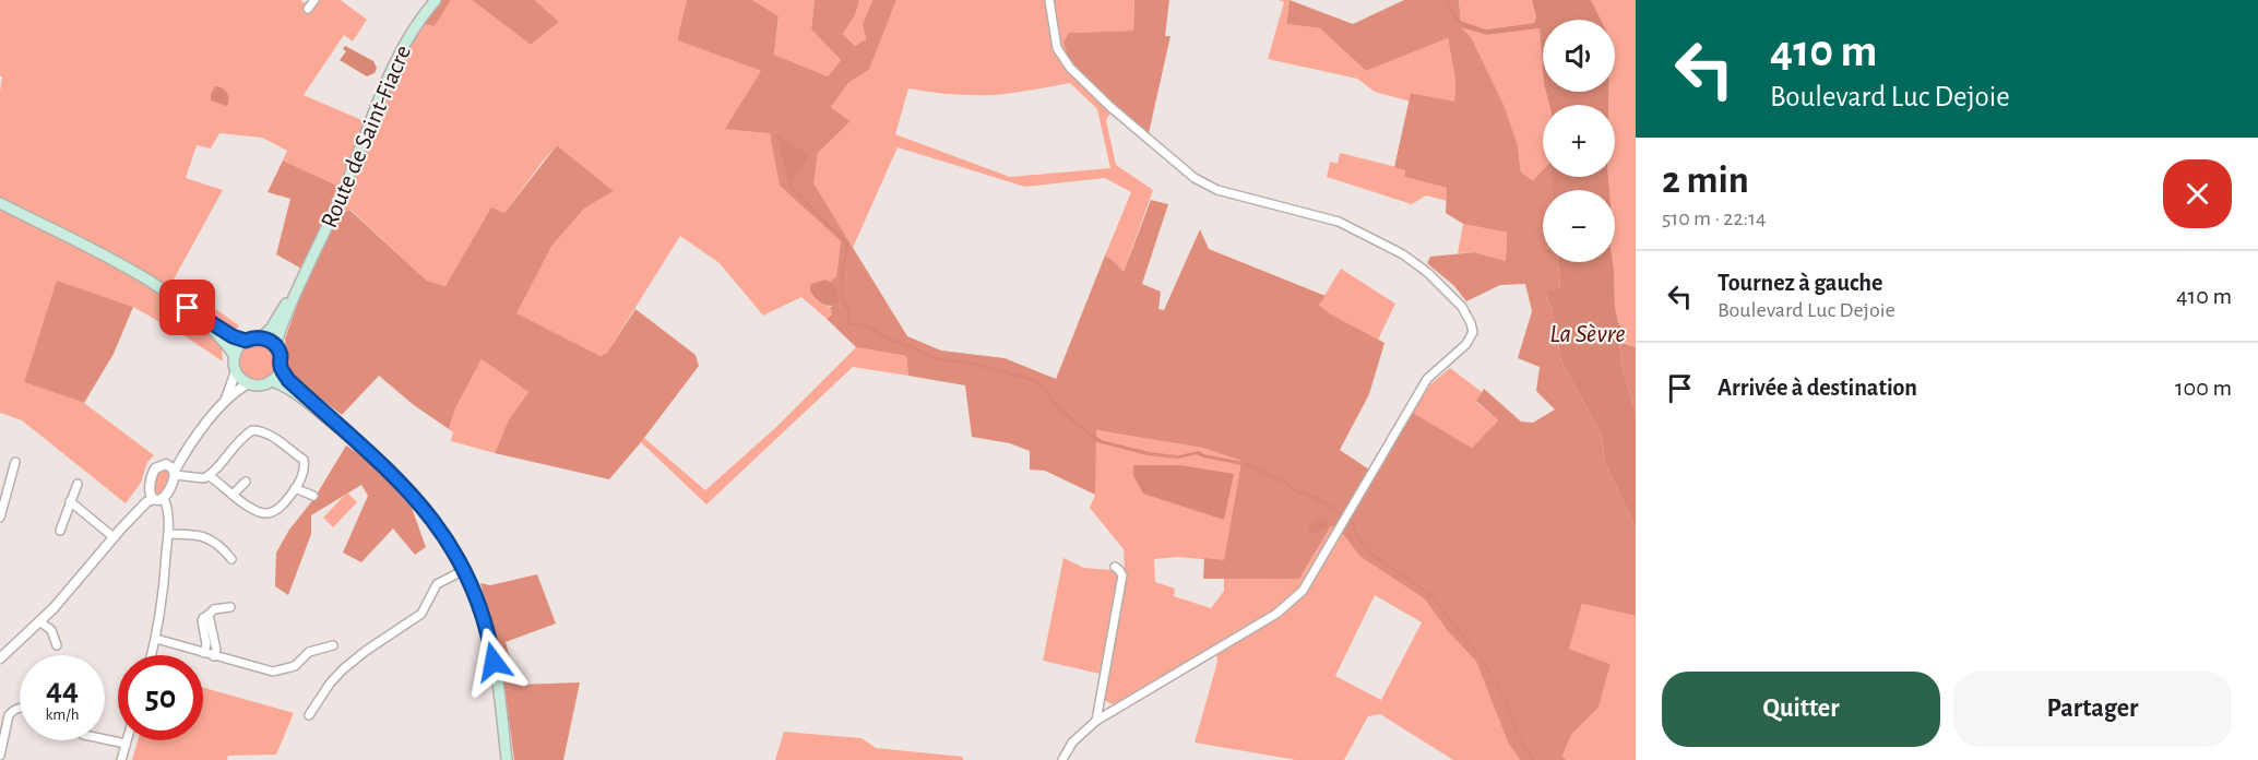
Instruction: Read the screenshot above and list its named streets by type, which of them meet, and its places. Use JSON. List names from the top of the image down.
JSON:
{
  "streets": {
    "main road": ["Route de Saint-Fiacre"]
  },
  "water": ["La Sèvre"],
  "page": {
    "turn": ["410 m", "Boulevard Luc Dejoie"],
    "map_buttons": ["+", "−"],
    "heading": ["2 min", "510 m · 22:14"],
    "list": [
      {
        "name": "Tournez à gauche",
        "note": "Boulevard Luc Dejoie",
        "value": "410 m"
      },
      {
        "name": "Arrivée à destination",
        "value": "100 m"
      }
    ],
    "speed": "44 km/h",
    "limit": "50",
    "buttons": ["Quitter", "Partager"]
  }
}
